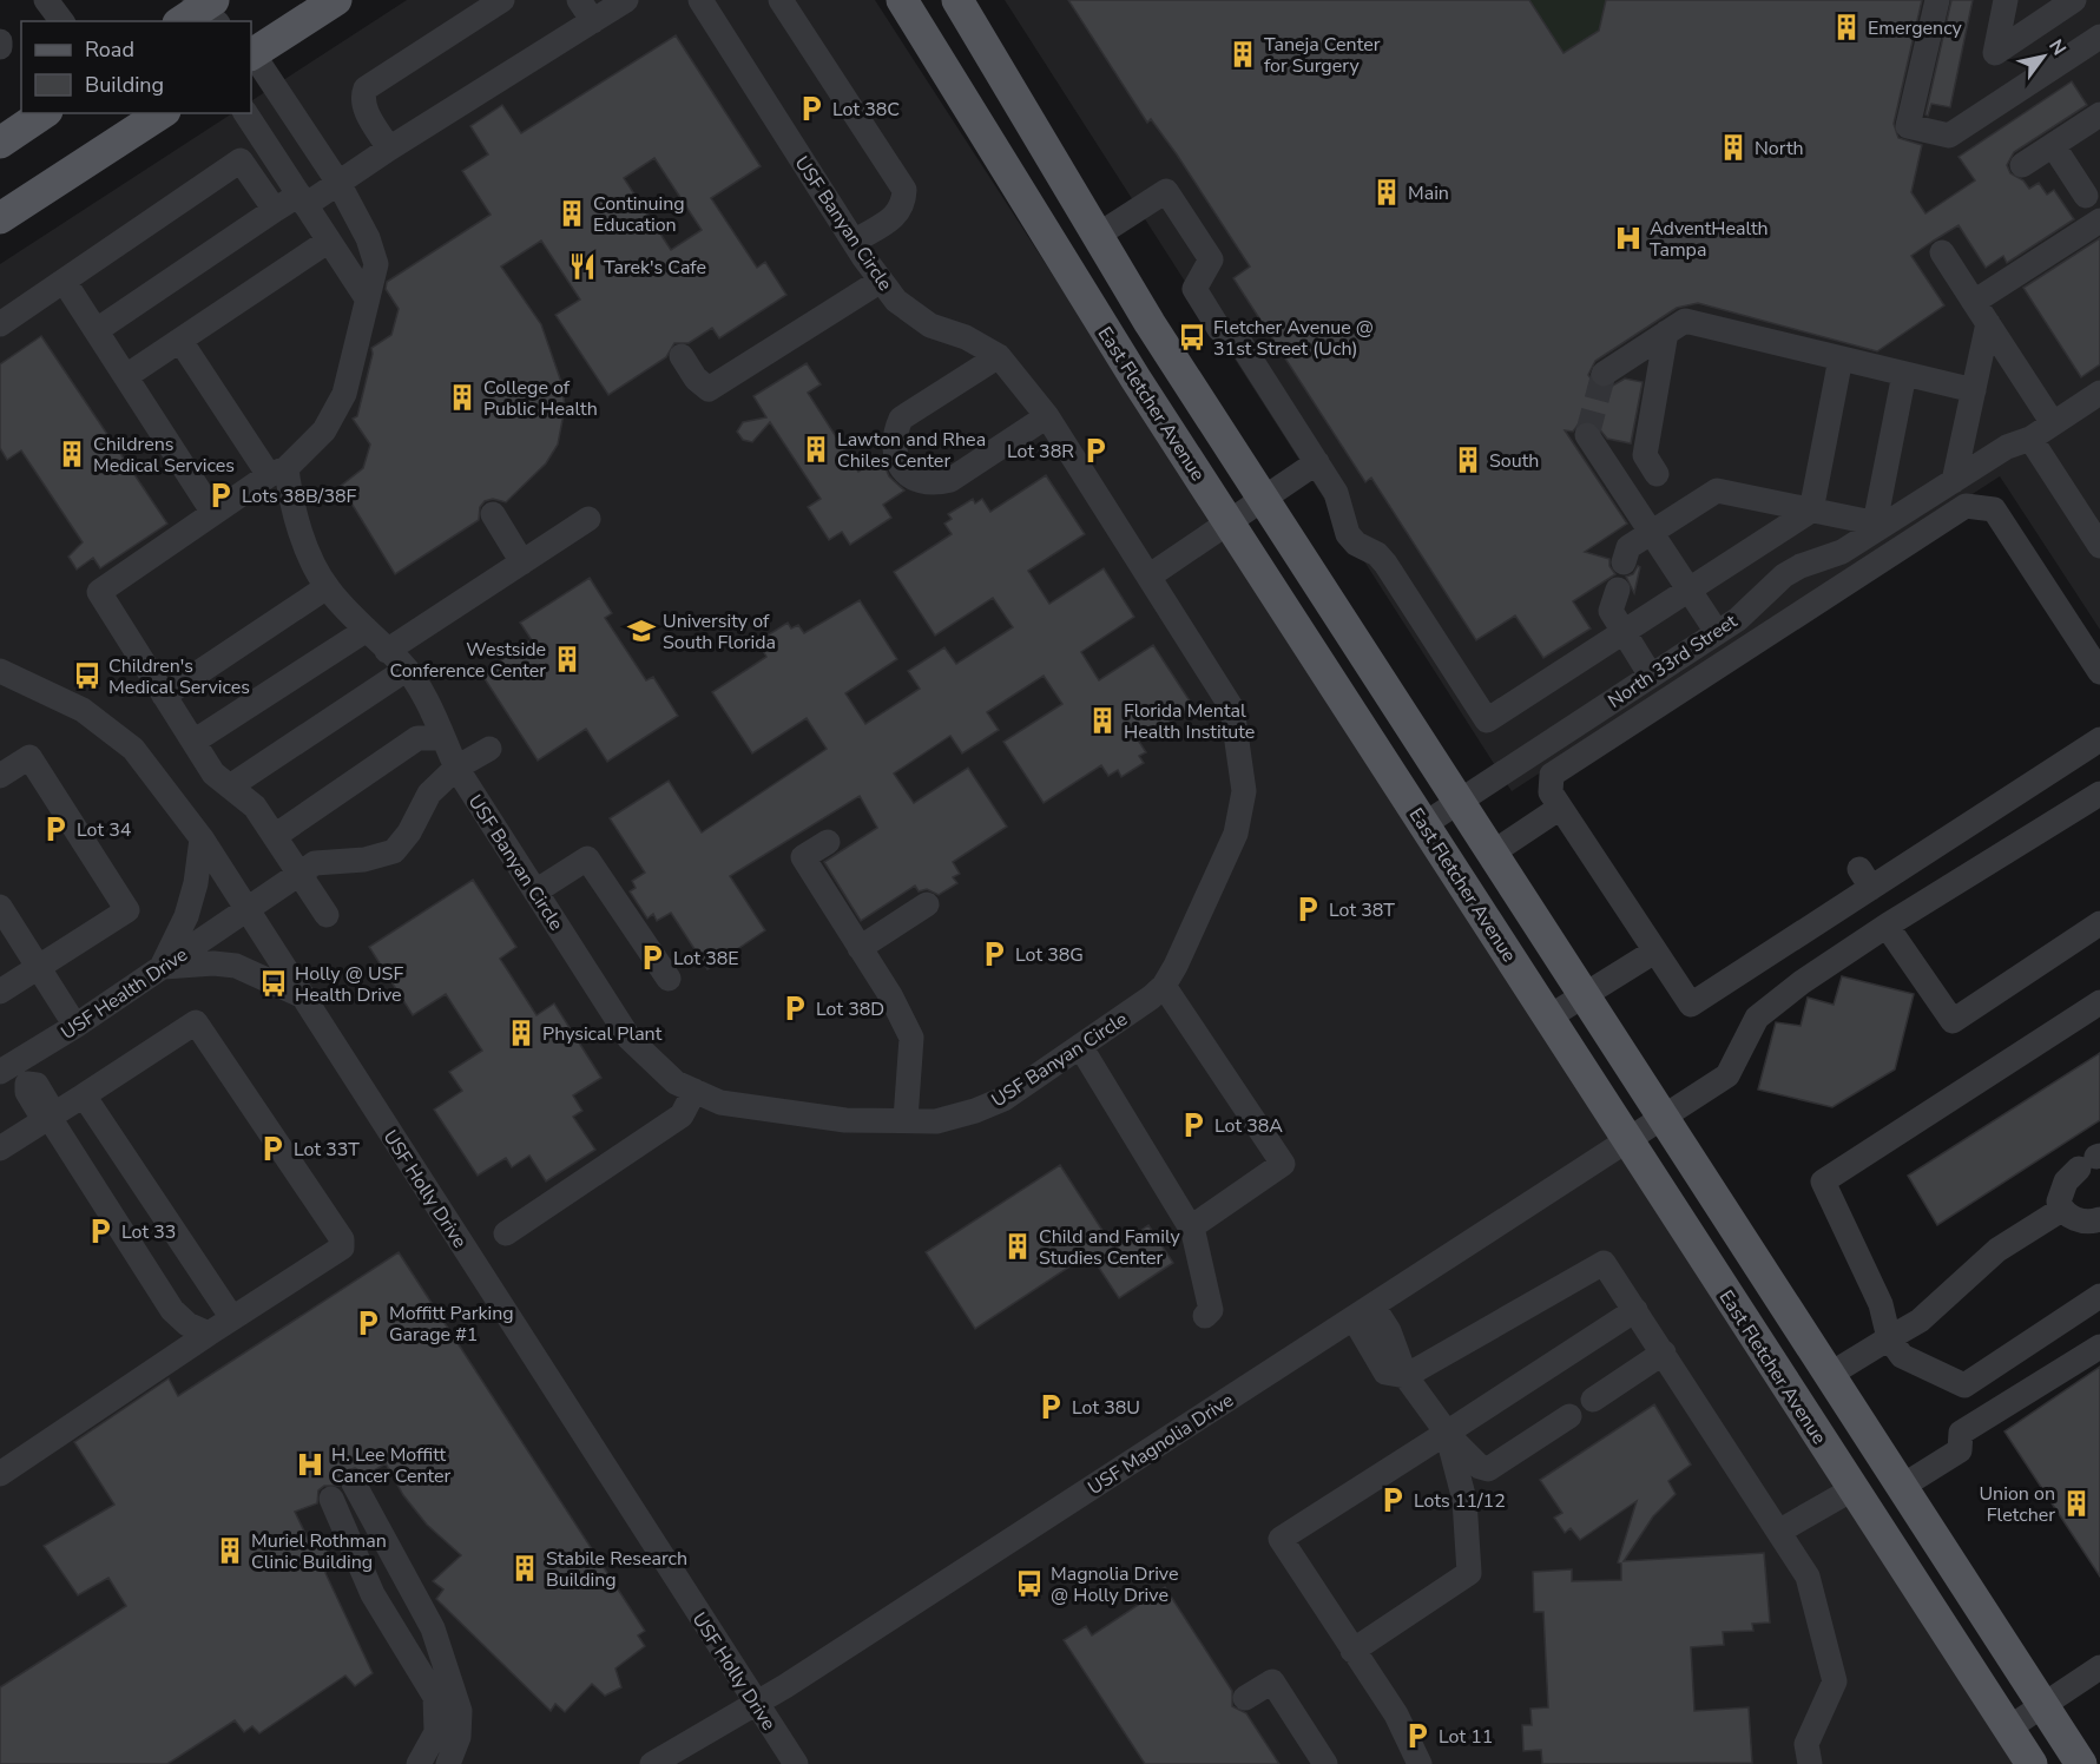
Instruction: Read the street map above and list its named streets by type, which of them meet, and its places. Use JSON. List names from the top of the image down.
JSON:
{
  "streets": {
    "main road": ["East Fletcher Avenue"],
    "street": [
      "USF Banyan Circle",
      "North 33rd Street",
      "USF Health Drive",
      "USF Holly Drive",
      "USF Magnolia Drive"
    ]
  },
  "crossings": [
    ["East Fletcher Avenue", "North 33rd Street"],
    ["East Fletcher Avenue", "USF Magnolia Drive"],
    ["USF Health Drive", "USF Holly Drive"],
    ["USF Holly Drive", "USF Magnolia Drive"]
  ],
  "places": {
    "building": [
      "Emergency",
      "Taneja Center for Surgery",
      "North",
      "Main",
      "Continuing Education",
      "College of Public Health",
      "Lawton and Rhea Chiles Center",
      "Childrens Medical Services",
      "South",
      "Westside Conference Center",
      "Florida Mental Health Institute",
      "Physical Plant",
      "Child and Family Studies Center",
      "Union on Fletcher",
      "Muriel Rothman Clinic Building",
      "Stabile Research Building"
    ],
    "parking": [
      "Lot 38C",
      "Lot 38R",
      "Lots 38B/38F",
      "Lot 34",
      "Lot 38T",
      "Lot 38G",
      "Lot 38E",
      "Lot 38D",
      "Lot 38A",
      "Lot 33T",
      "Lot 33",
      "Moffitt Parking Garage #1",
      "Lot 38U",
      "Lots 11/12",
      "Lot 11"
    ],
    "hospital": ["AdventHealth Tampa", "H. Lee Moffitt Cancer Center"],
    "restaurant": ["Tarek's Cafe"],
    "bus stop": [
      "Fletcher Avenue @ 31st Street (Uch)",
      "Children's Medical Services",
      "Holly @ USF Health Drive",
      "Magnolia Drive @ Holly Drive"
    ],
    "school or university": ["University of South Florida"]
  },
  "legend": ["Road", "Building"],
  "north": "top right"
}
